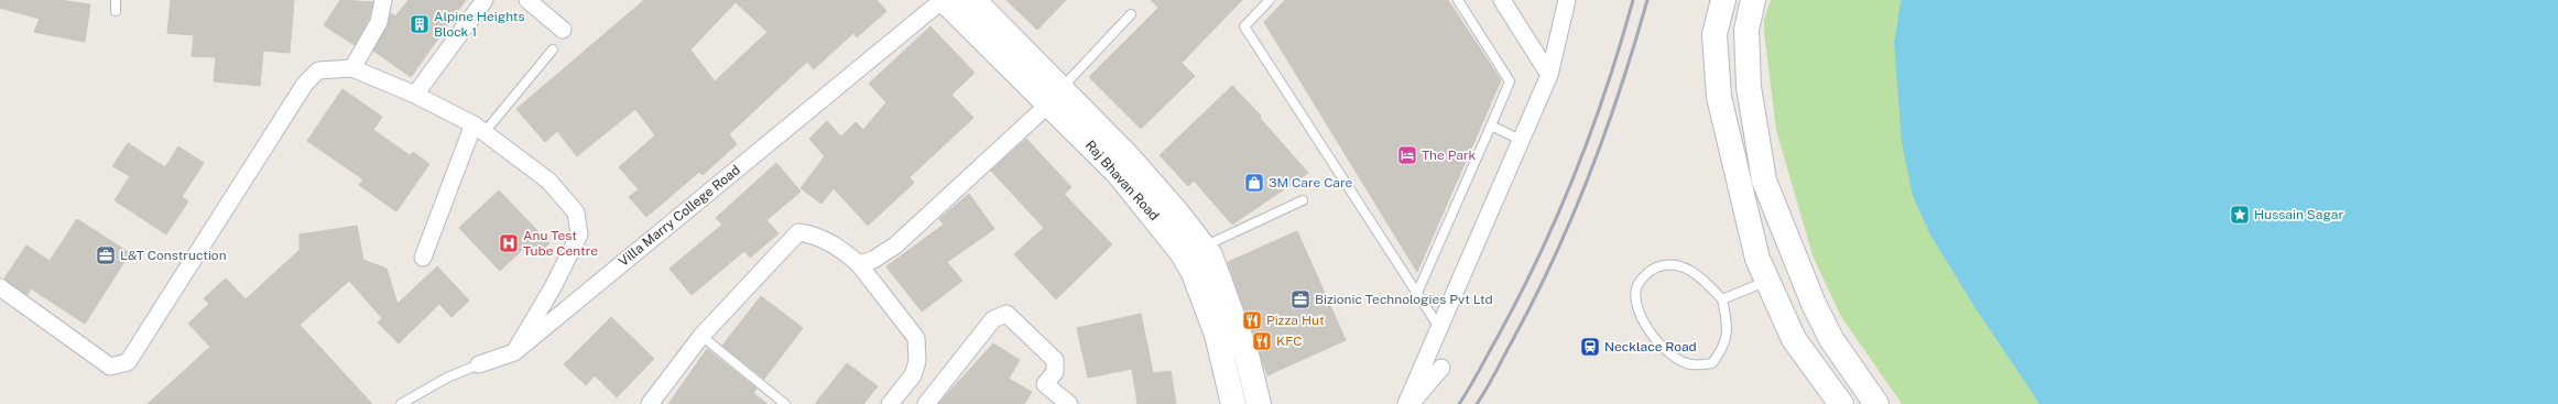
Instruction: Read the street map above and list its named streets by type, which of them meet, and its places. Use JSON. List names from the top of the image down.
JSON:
{
  "streets": {
    "main road": ["Raj Bhavan Road"],
    "street": ["Villa Marry College Road"]
  },
  "crossings": [
    ["Raj Bhavan Road", "Villa Marry College Road"]
  ],
  "places": {
    "building": ["Alpine Heights Block 1"],
    "hotel": ["The Park"],
    "shop": ["3M Care Care"],
    "place": ["Hussain Sagar"],
    "hospital": ["Anu Test Tube Centre"],
    "office": ["L&T Construction", "Bizionic Technologies Pvt Ltd"],
    "restaurant": ["Pizza Hut", "KFC"],
    "station": ["Necklace Road"]
  }
}
